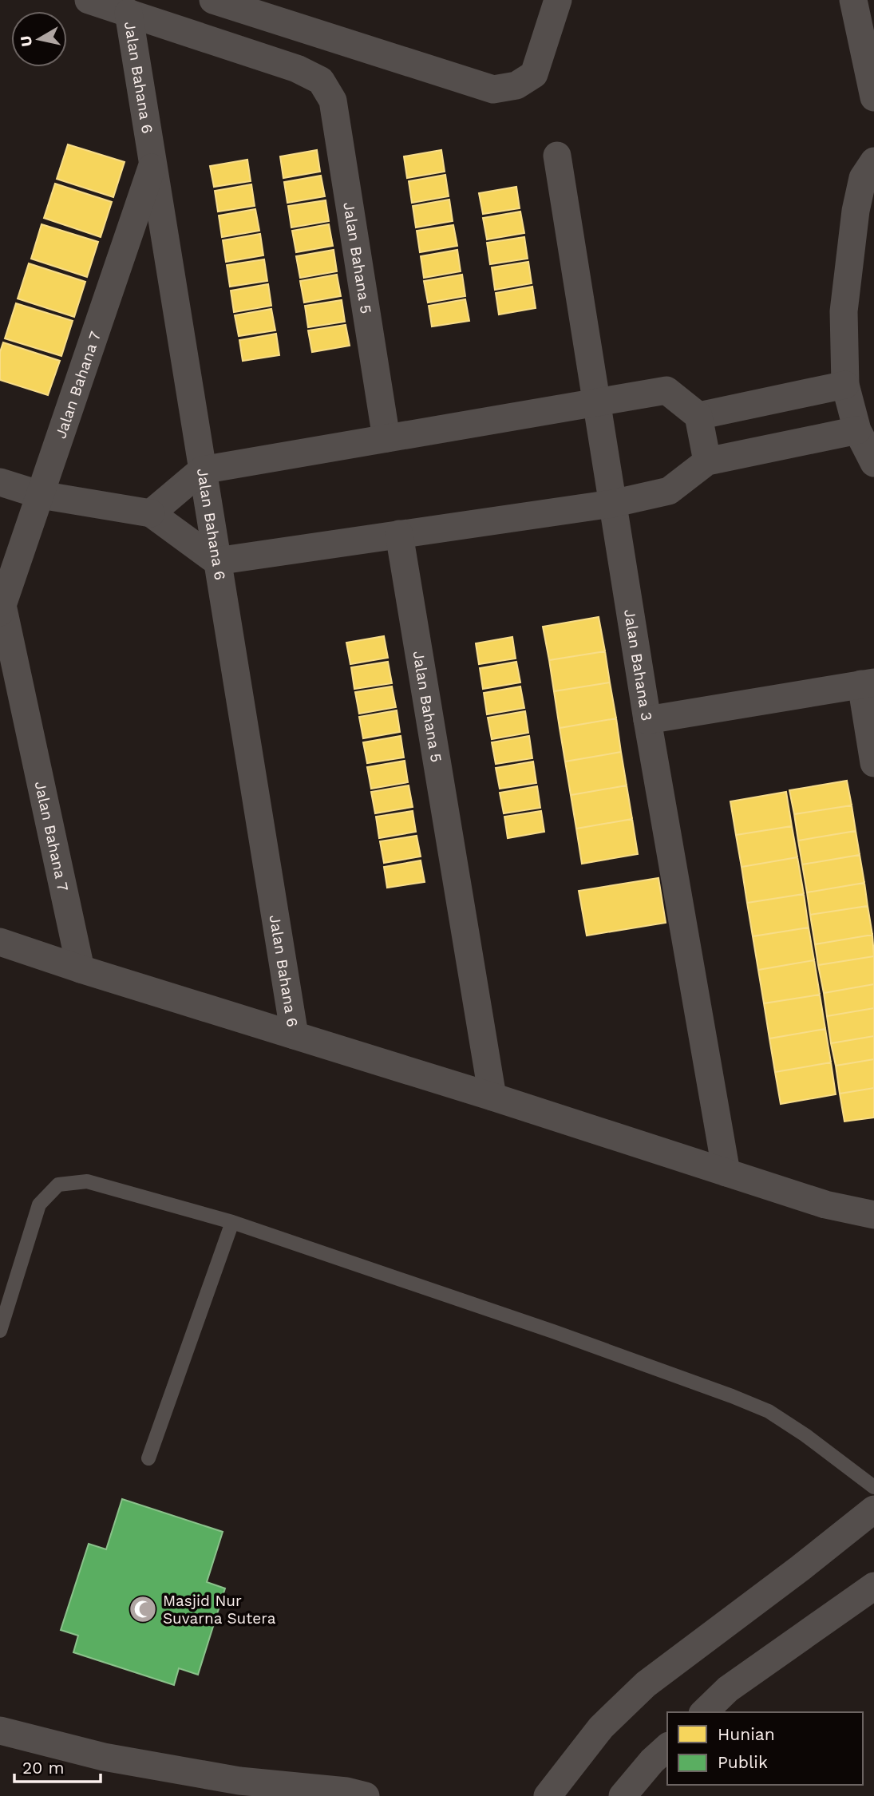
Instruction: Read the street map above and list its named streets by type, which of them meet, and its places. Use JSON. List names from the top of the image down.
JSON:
{
  "streets": {
    "street": [
      "Jalan Bahana 6",
      "Jalan Bahana 5",
      "Jalan Bahana 7",
      "Jalan Bahana 3"
    ]
  },
  "crossings": [
    ["Jalan Bahana 6", "Jalan Bahana 5"],
    ["Jalan Bahana 6", "Jalan Bahana 7"]
  ],
  "places": {
    "mosque": ["Masjid Nur Suvarna Sutera"]
  },
  "legend": ["Hunian", "Publik"],
  "scale_bar": "20 m",
  "north": "left"
}
